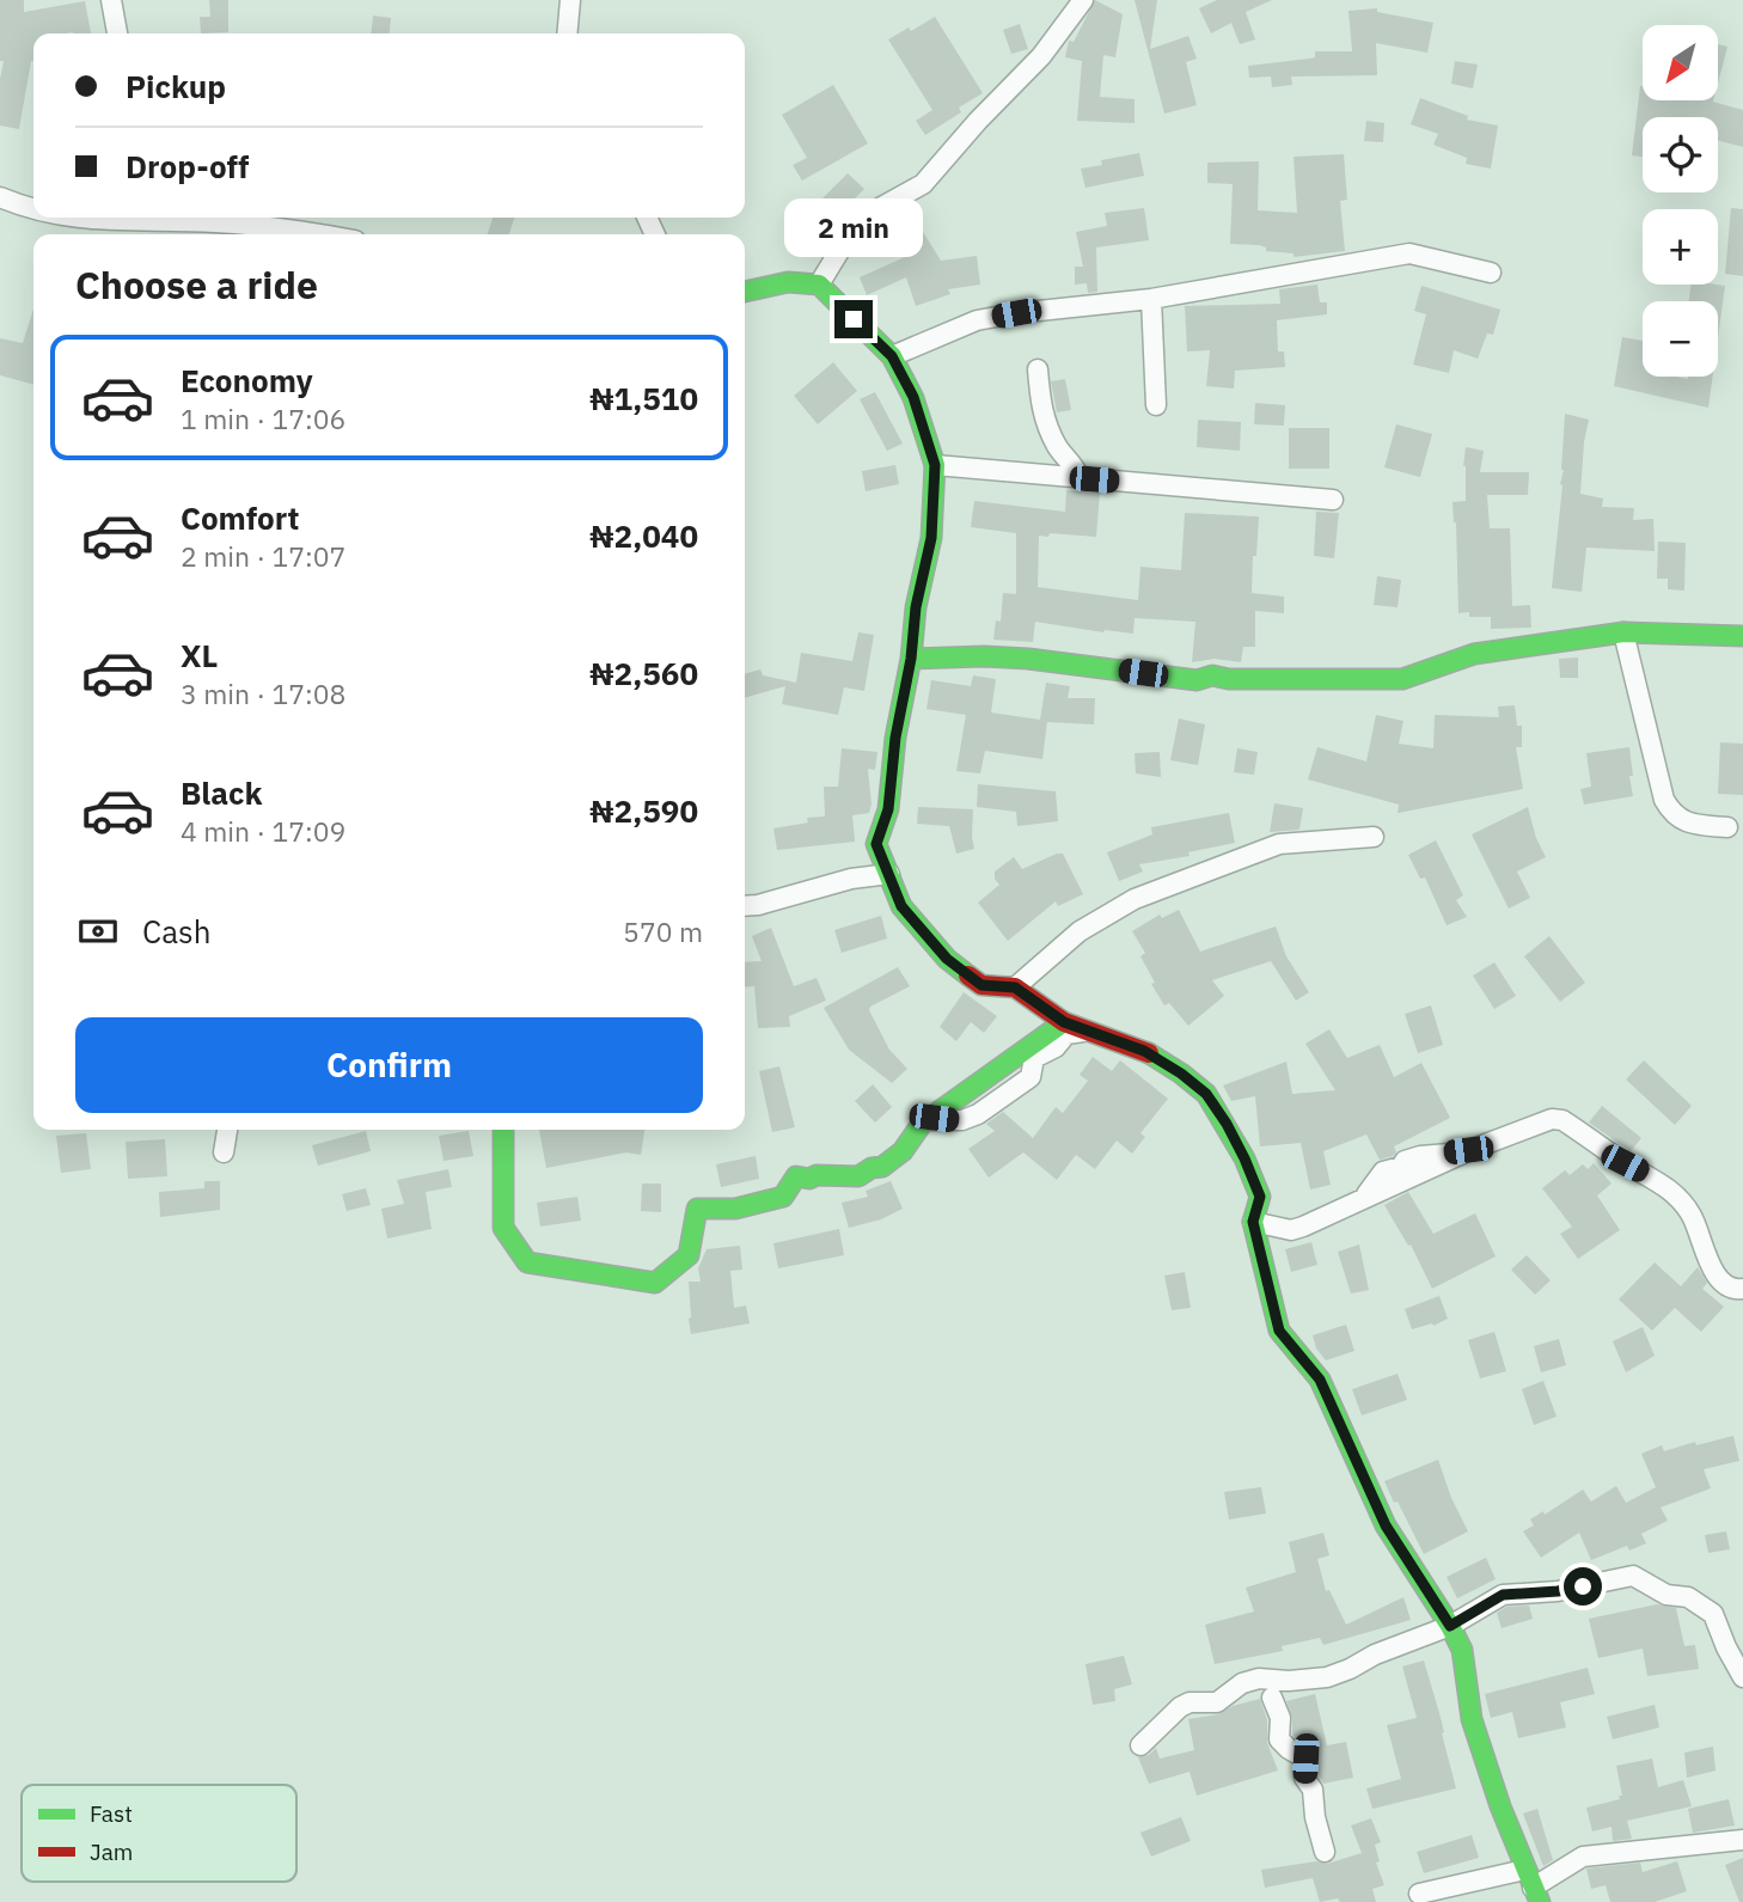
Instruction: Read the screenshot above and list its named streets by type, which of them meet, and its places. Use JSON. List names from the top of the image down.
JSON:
{
  "legend": ["Fast", "Jam"],
  "north": "bottom left",
  "page": {
    "map_buttons": ["+", "−"],
    "banner": ["Pickup", "Drop-off"],
    "bubble": "2 min",
    "heading": "Choose a ride",
    "list": [
      {
        "name": "Economy",
        "note": "1 min · 17:06",
        "value": "₦1,510"
      },
      {
        "name": "Comfort",
        "note": "2 min · 17:07",
        "value": "₦2,040"
      },
      {
        "name": "XL",
        "note": "3 min · 17:08",
        "value": "₦2,560"
      },
      {
        "name": "Black",
        "note": "4 min · 17:09",
        "value": "₦2,590"
      }
    ],
    "pay": ["Cash", "570 m"],
    "buttons": "Confirm"
  }
}
